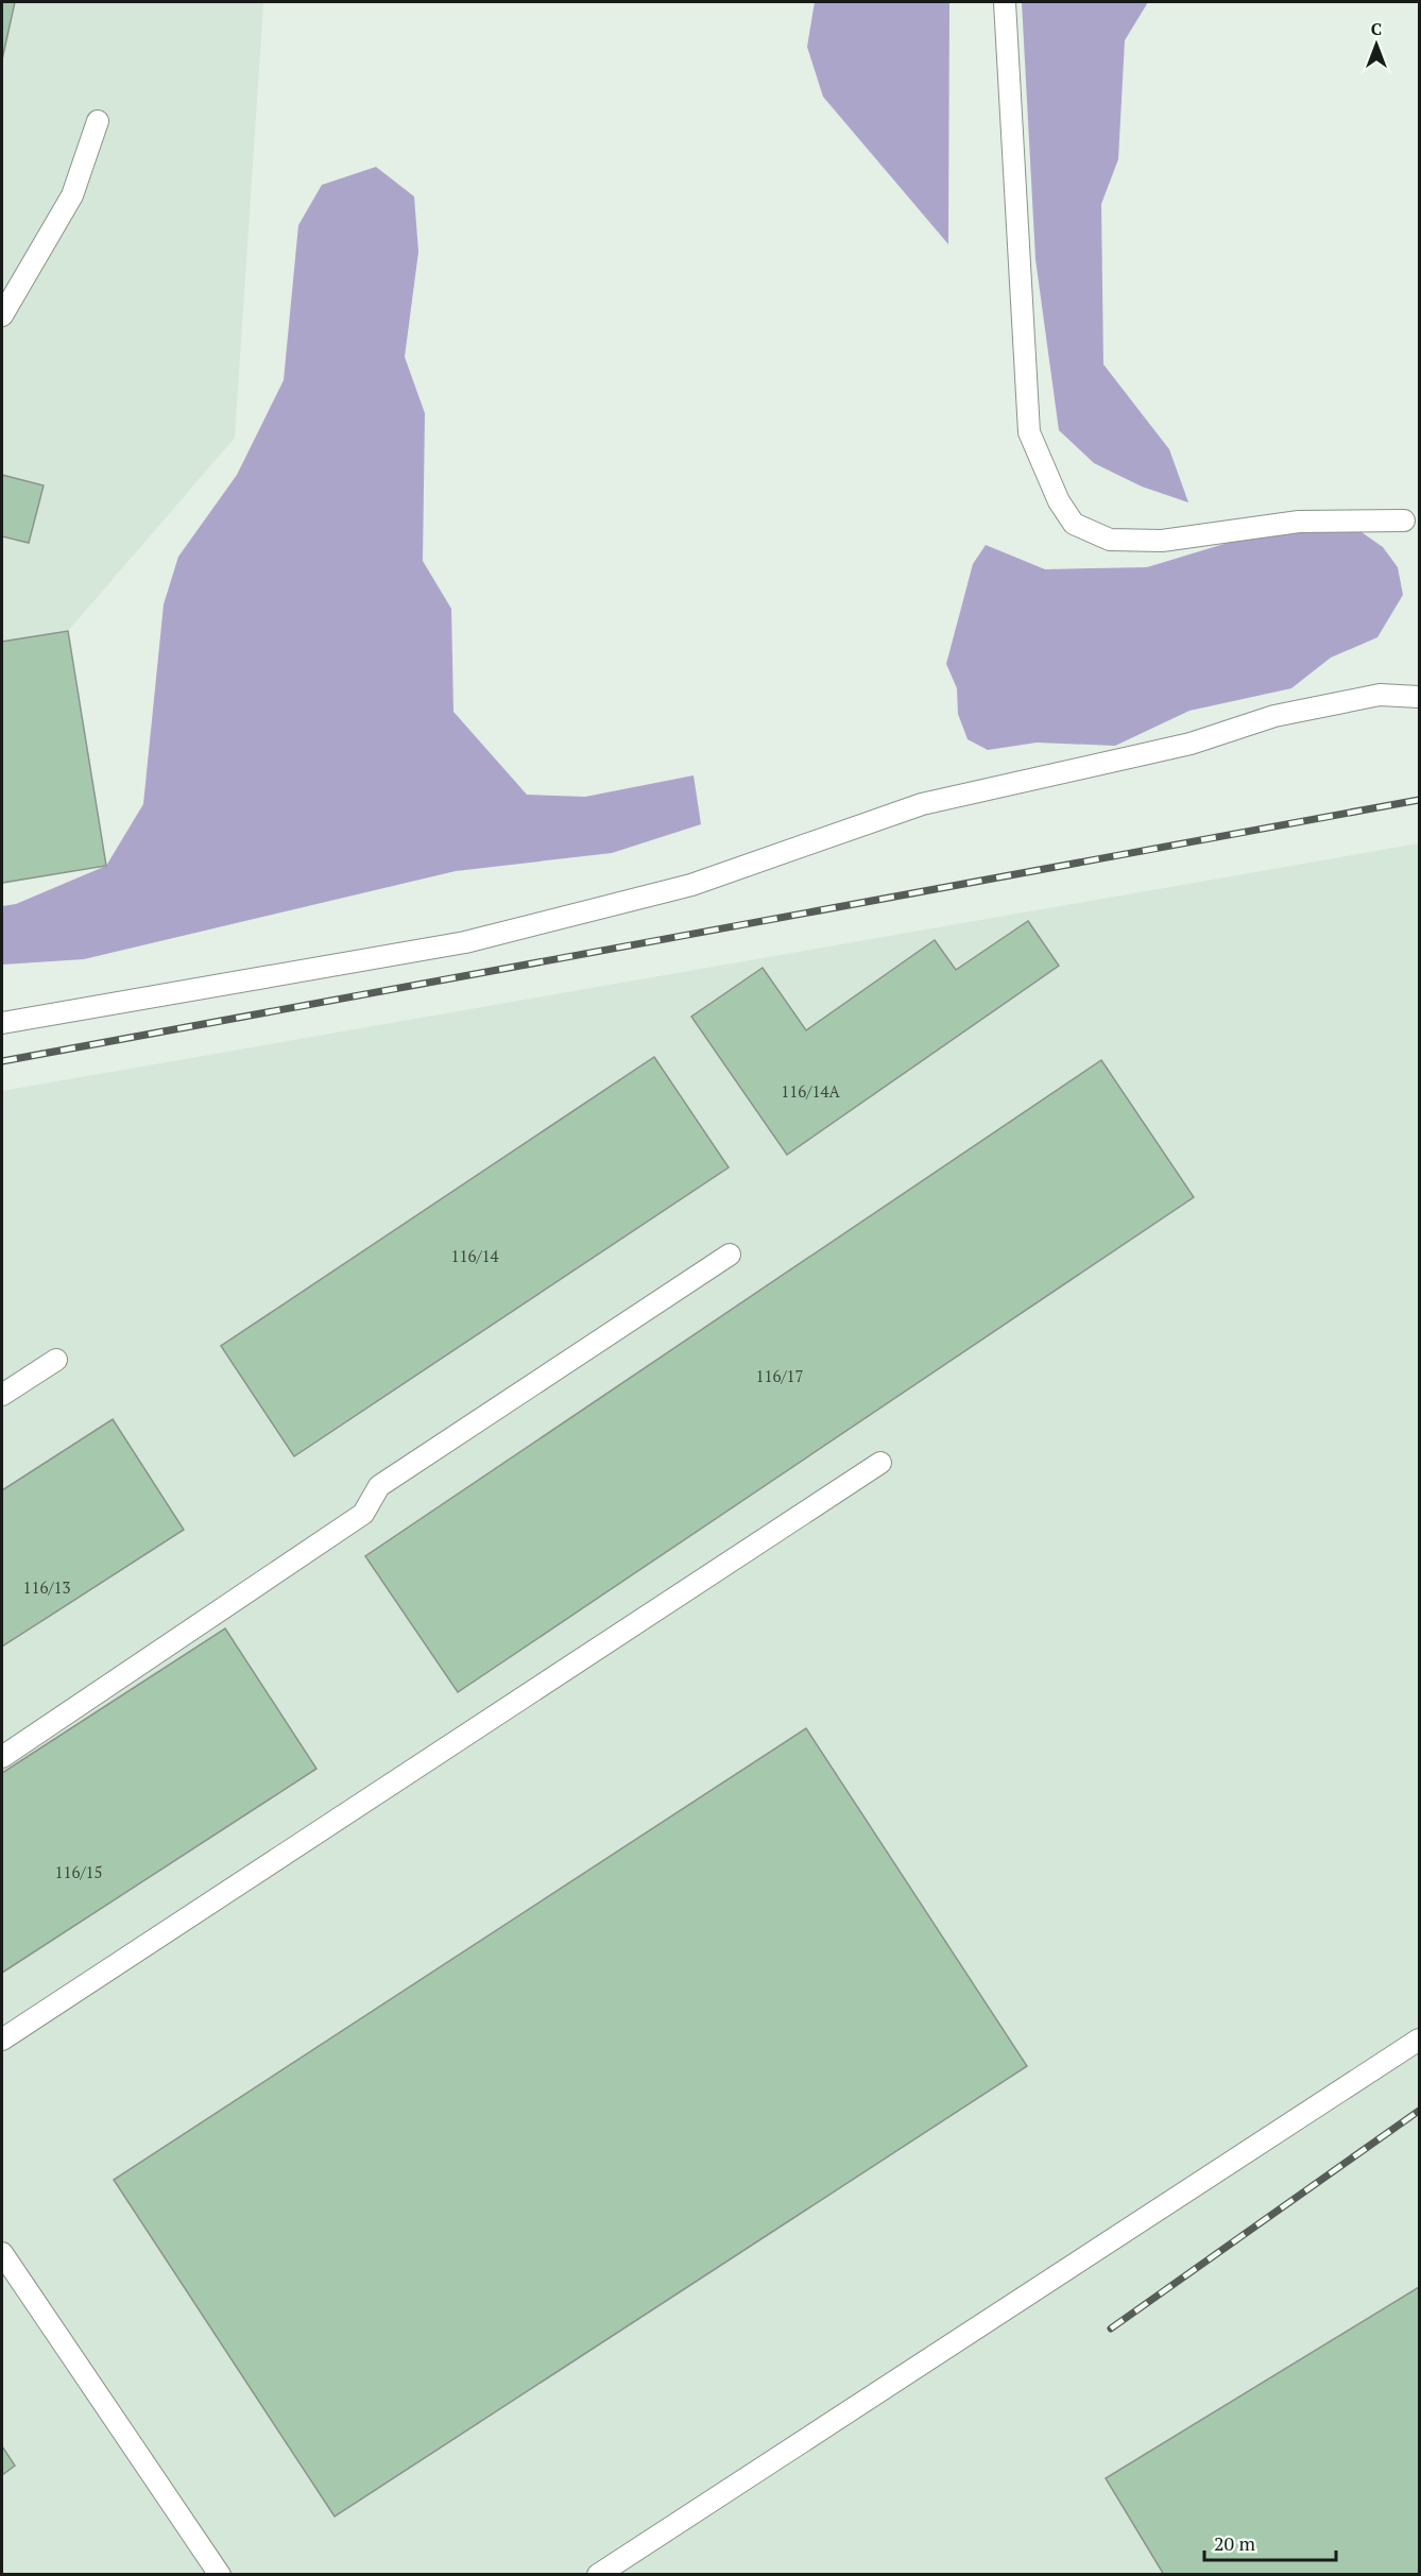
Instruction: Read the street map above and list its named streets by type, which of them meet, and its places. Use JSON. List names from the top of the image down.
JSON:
{
  "house_numbers": [
    "116/14А",
    "116/14",
    "116/17",
    "116/13",
    "116/15"
  ],
  "scale_bar": "20 m",
  "north": "top"
}
